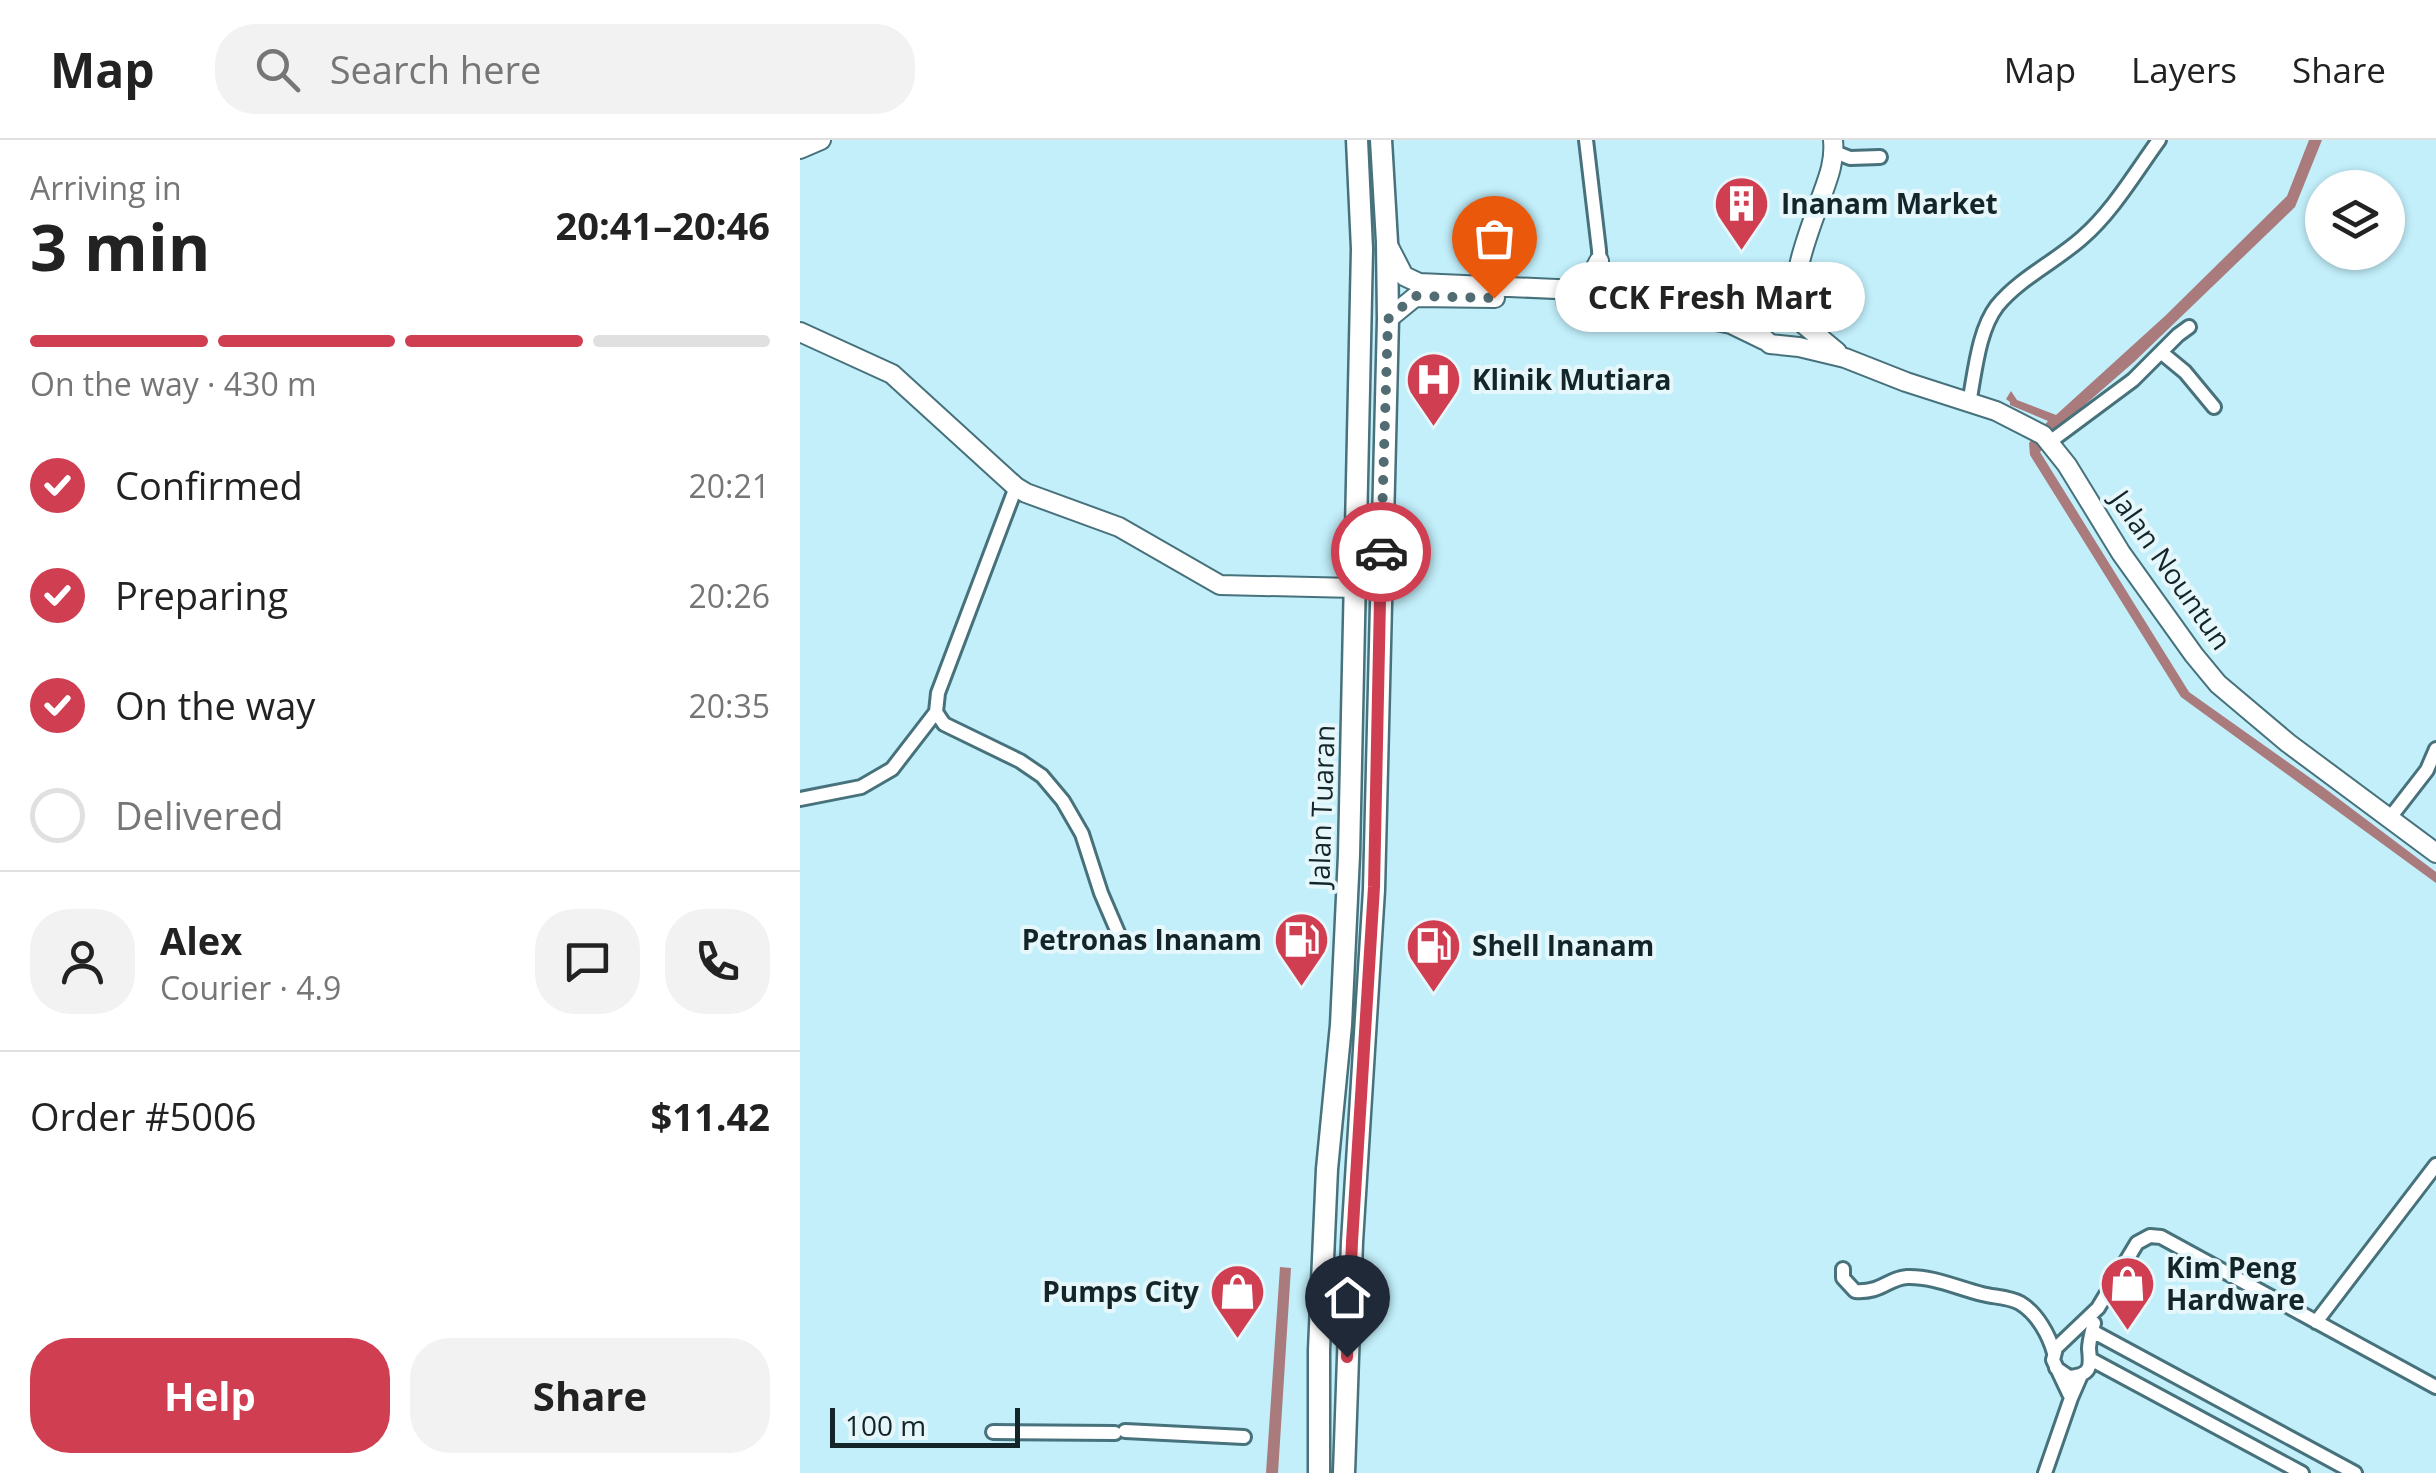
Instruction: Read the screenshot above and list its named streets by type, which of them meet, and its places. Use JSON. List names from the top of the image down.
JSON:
{
  "streets": {
    "main road": ["Jalan Tuaran"],
    "street": ["Jalan Nountun"]
  },
  "crossings": [
    ["Jalan Nountun", "Jalan Tuaran"]
  ],
  "places": {
    "building": ["Inanam Market"],
    "other": ["CCK Fresh Mart"],
    "hospital": ["Klinik Mutiara"],
    "fuel station": ["Petronas Inanam", "Shell Inanam"],
    "shop": ["Kim Peng Hardware", "Pumps City"]
  },
  "scale_bar": "100 m",
  "page": {
    "header": "Map",
    "search": "Search here",
    "nav": ["Map", "Layers", "Share"],
    "heading": ["3 min", "Arriving in", "20:41–20:46"],
    "panel": [
      "Alex",
      "Courier · 4.9",
      "Order #5006",
      "$11.42"
    ],
    "bubble": "CCK Fresh Mart",
    "bar": "On the way · 430 m",
    "list": [
      ["Confirmed", "20:21"],
      ["Preparing", "20:26"],
      ["On the way", "20:35"],
      "Delivered"
    ],
    "buttons": ["Help", "Share"],
    "scale": "100 m"
  }
}
